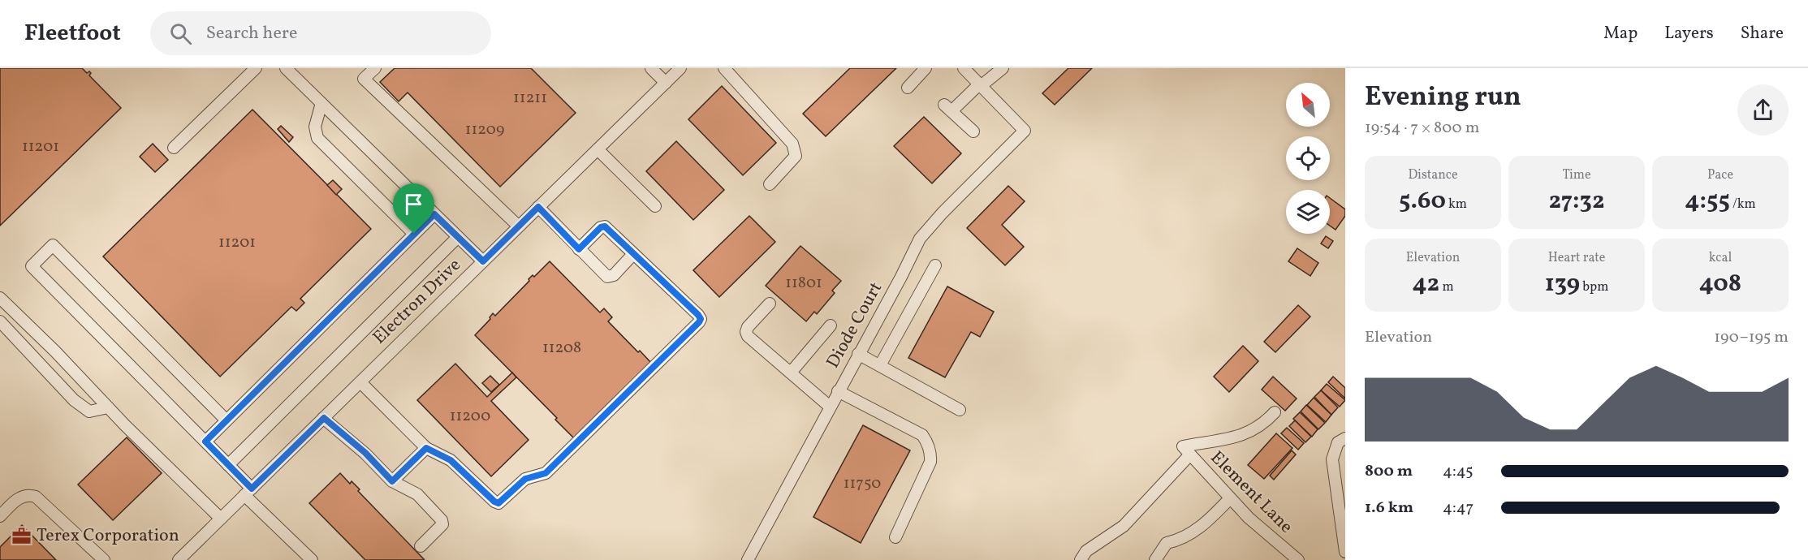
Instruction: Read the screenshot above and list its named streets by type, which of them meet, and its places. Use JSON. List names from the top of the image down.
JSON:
{
  "streets": {
    "street": ["Electron Drive", "Diode Court", "Element Lane"]
  },
  "places": {
    "office": ["Terex Corporation"]
  },
  "house_numbers": [
    "11211",
    "11209",
    "11201",
    "11201",
    "11801",
    "11208",
    "11200",
    "11750"
  ],
  "north": "top left",
  "page": {
    "header": "Fleetfoot",
    "search": "Search here",
    "nav": ["Map", "Layers", "Share"],
    "heading": ["Evening run", "19:54 · 7 × 800 m"],
    "stats": [
      ["Distance", "5.60 km"],
      ["Time", "27:32"],
      ["Pace", "4:55 /km"],
      ["Elevation", "42 m"],
      ["Heart rate", "139 bpm"],
      ["kcal", "408"]
    ],
    "chart": ["Elevation", "190–195 m"],
    "list": [
      {
        "name": "800 m",
        "note": "4:45"
      },
      {
        "name": "1.6 km",
        "note": "4:47"
      }
    ]
  }
}
